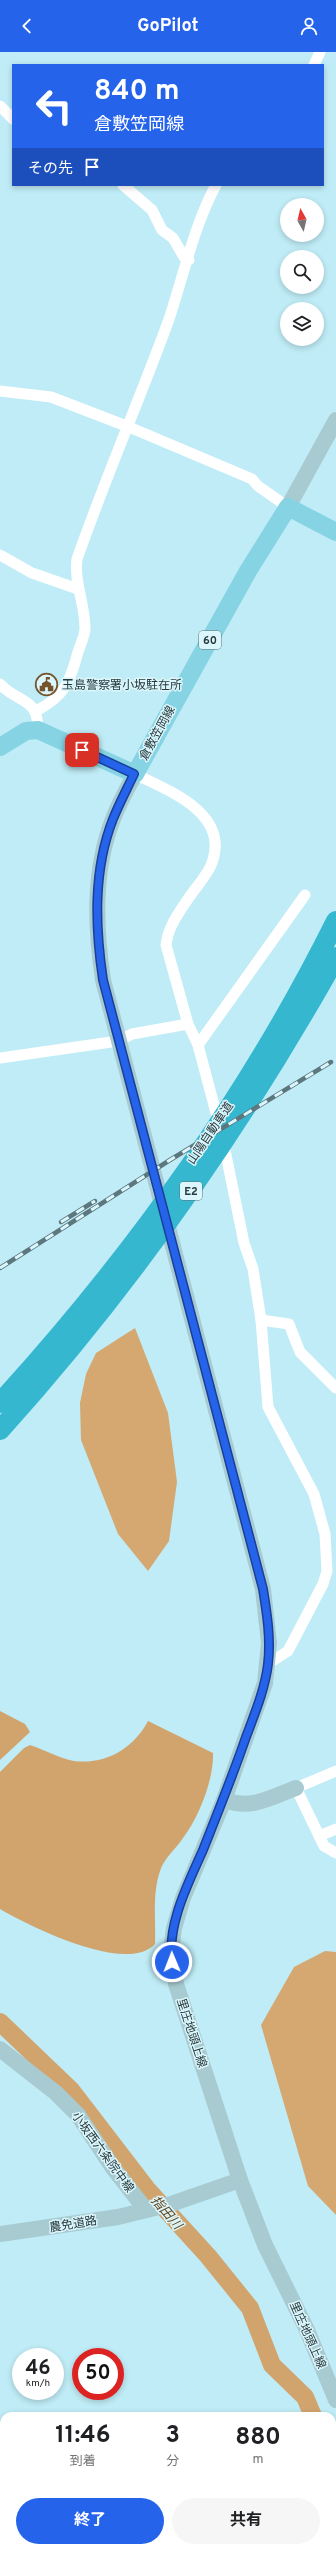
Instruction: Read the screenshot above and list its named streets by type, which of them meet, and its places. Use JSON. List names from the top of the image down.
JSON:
{
  "streets": {
    "highway": ["山陽自動車道", "E2"],
    "main road": [
      "60",
      "倉敷笠岡線",
      "里庄地頭上線",
      "小坂西六条院中線",
      "農免道路"
    ]
  },
  "crossings": [
    ["倉敷笠岡線", "里庄地頭上線"],
    ["小坂西六条院中線", "農免道路"]
  ],
  "water": ["指田川"],
  "places": {
    "public building": ["玉島警察署小坂駐在所"]
  },
  "north": "top",
  "page": {
    "header": "GoPilot",
    "turn": ["840 m", "倉敷笠岡線"],
    "then": "その先",
    "speed": "46 km/h",
    "limit": "50",
    "eta": [
      "11:46",
      "到着",
      "3",
      "分",
      "880",
      "m"
    ],
    "buttons": ["終了", "共有"]
  }
}
